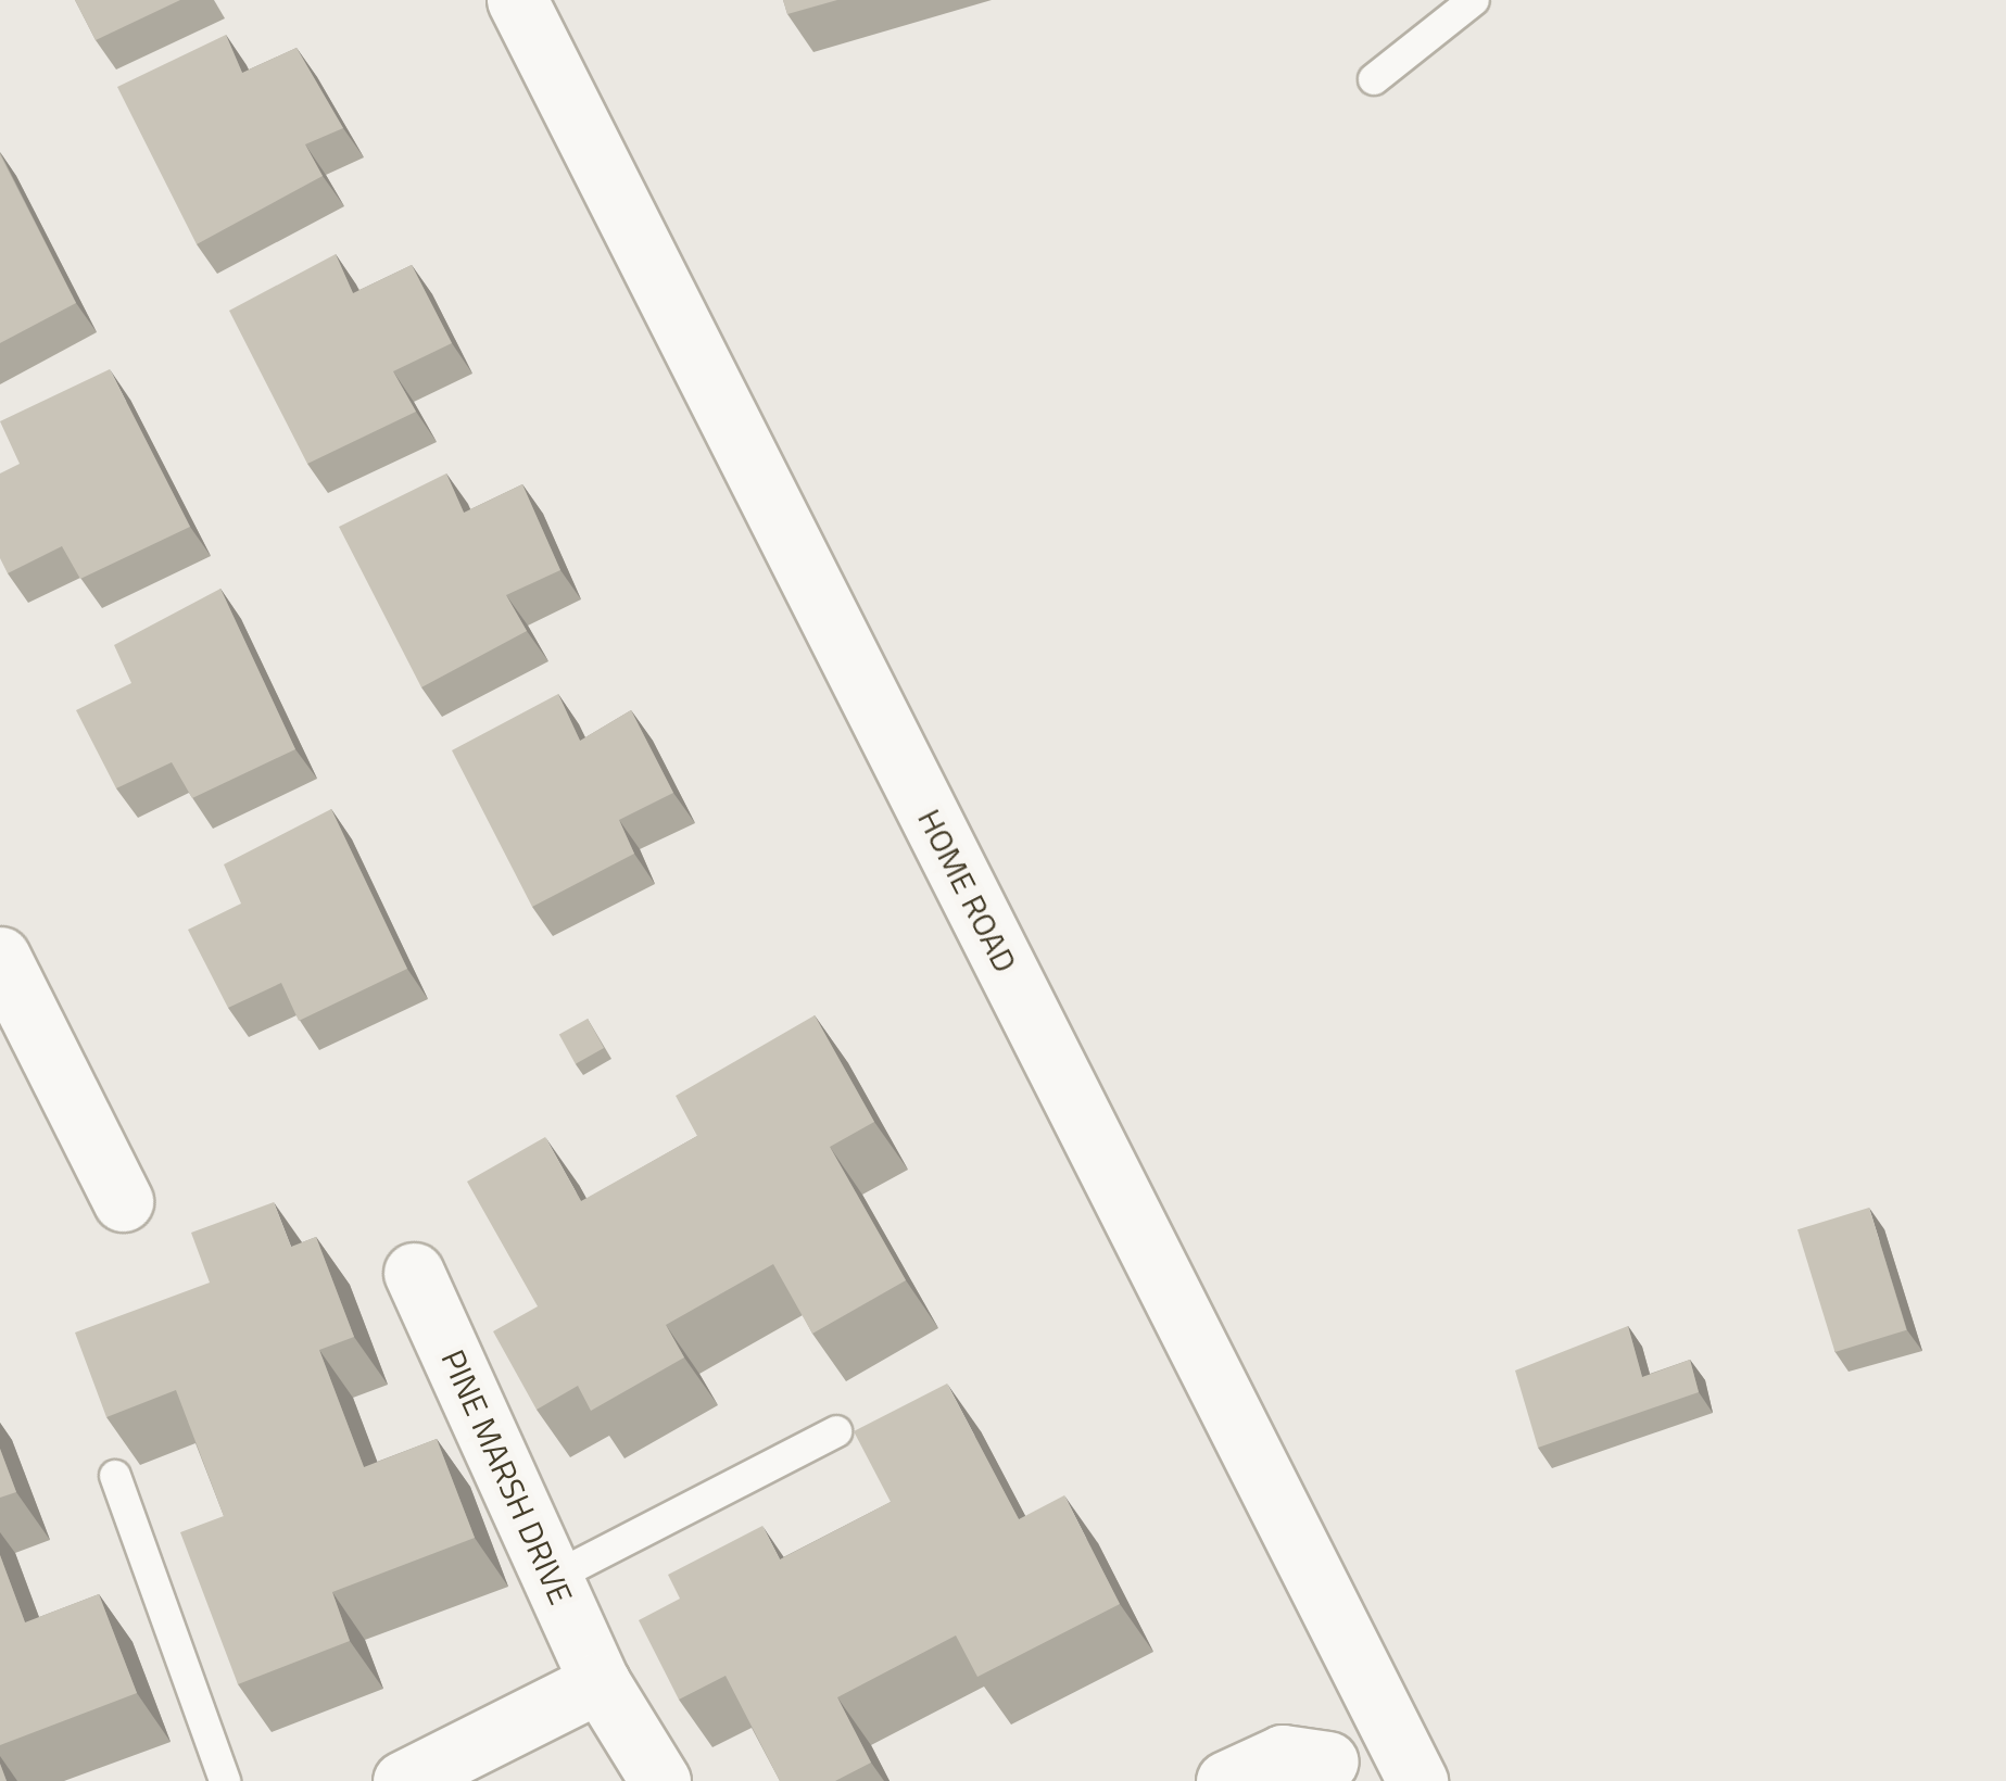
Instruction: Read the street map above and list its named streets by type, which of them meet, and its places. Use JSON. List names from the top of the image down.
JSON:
{
  "streets": {
    "street": ["HOME ROAD", "PINE MARSH DRIVE"]
  }
}
